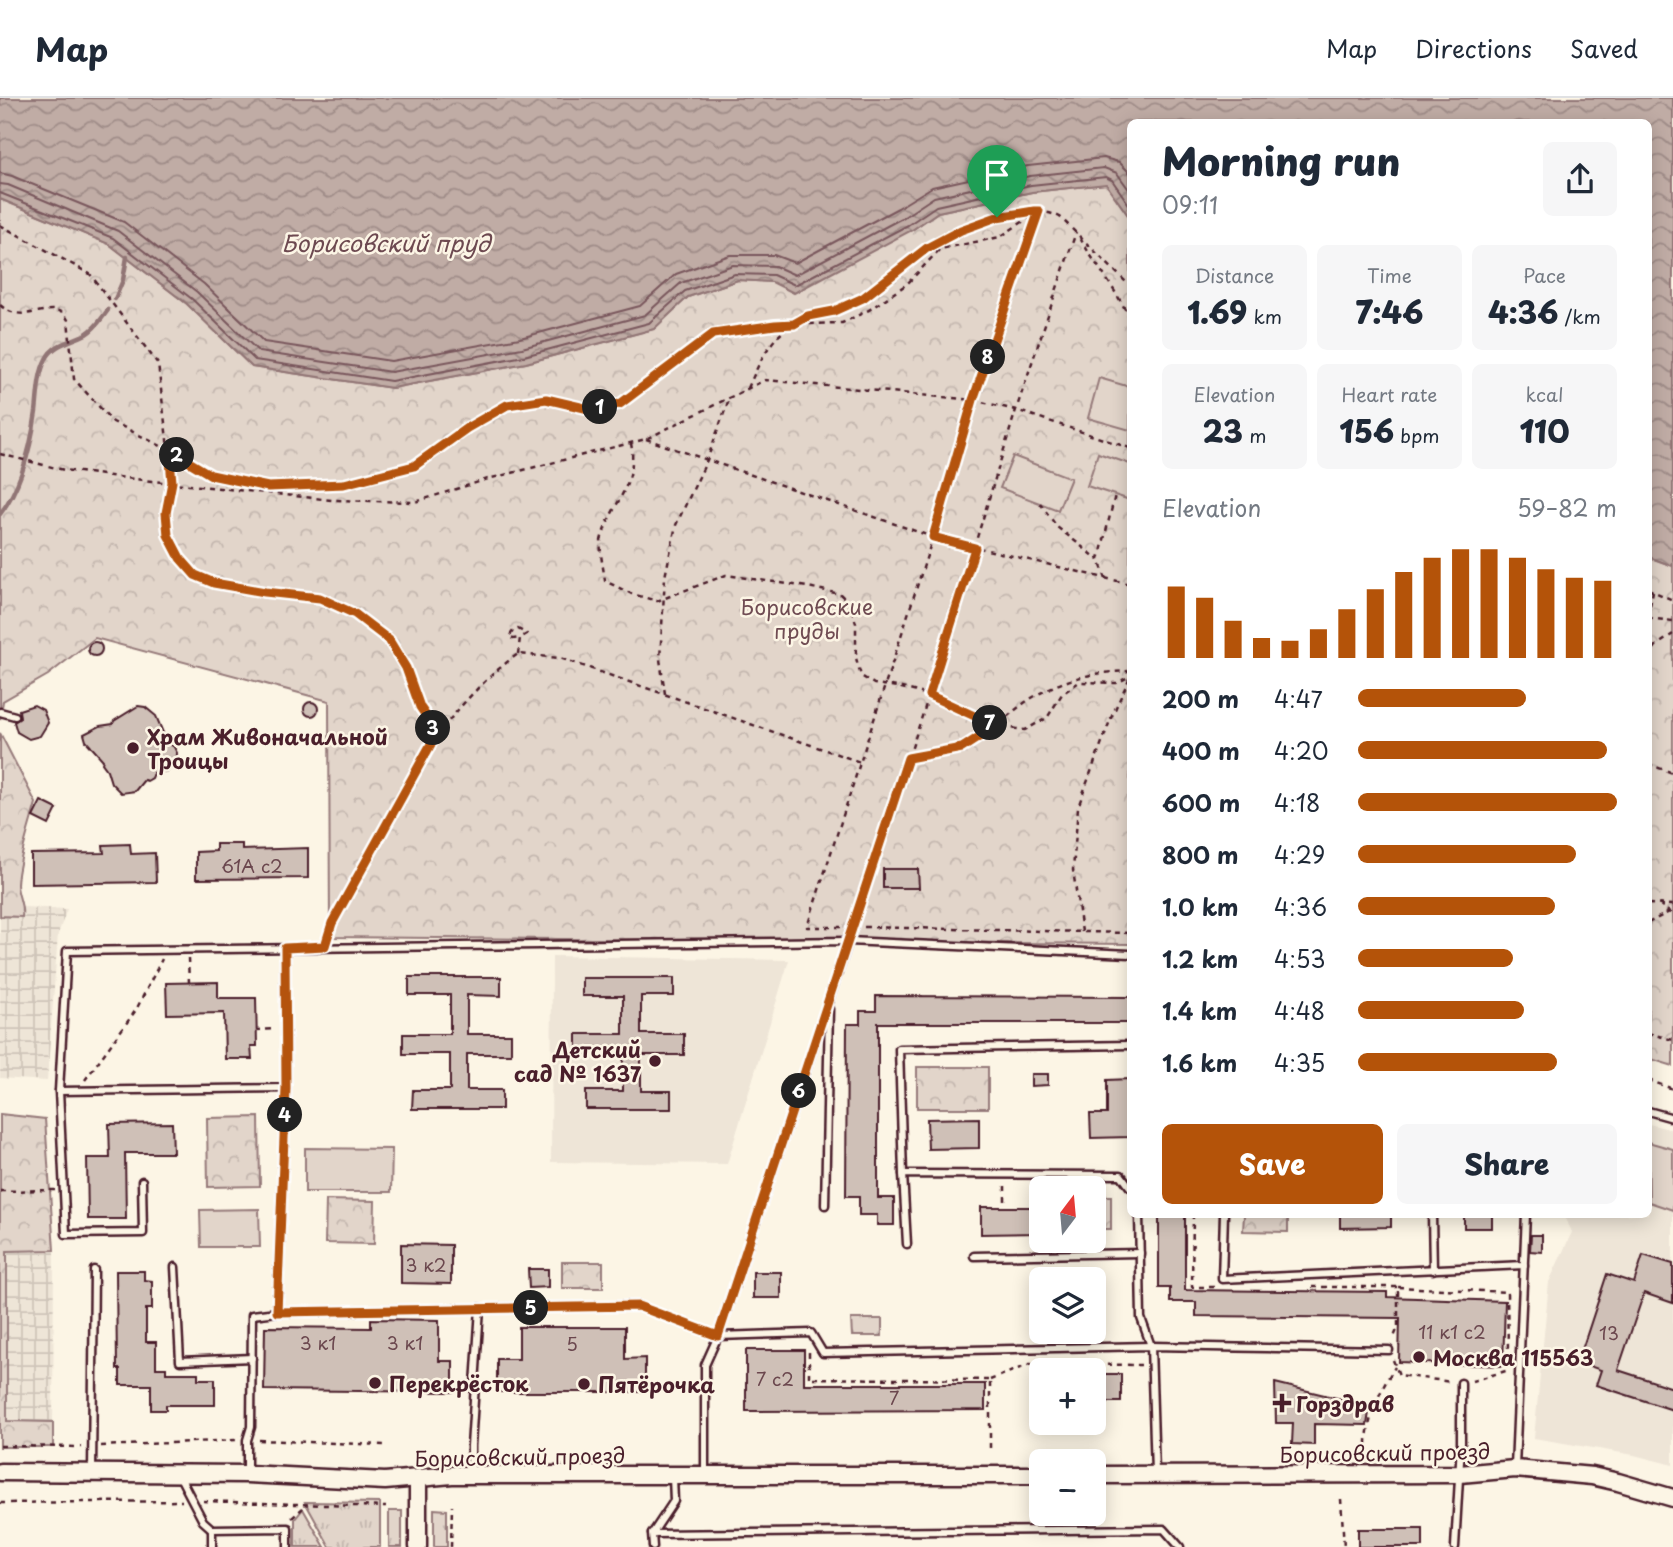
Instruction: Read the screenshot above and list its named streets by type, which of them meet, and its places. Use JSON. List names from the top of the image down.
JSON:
{
  "streets": {
    "street": ["Борисовский проезд"]
  },
  "water": ["Борисовский пруд"],
  "parks": ["Борисовские пруды"],
  "places": {
    "other": [
      "Храм Живоначальной Троицы",
      "Детский сад № 1637",
      "Москва 115563",
      "Перекрёсток",
      "Пятёрочка"
    ],
    "health": ["Горздрав"]
  },
  "house_numbers": [
    "61А с2",
    "3 к2",
    "11 к1 с2",
    "13",
    "3 к1",
    "3 к1",
    "5",
    "7 с2",
    "7"
  ],
  "north": "top",
  "page": {
    "header": "Map",
    "nav": ["Map", "Directions", "Saved"],
    "heading": ["Morning run", "09:11"],
    "stats": [
      ["Distance", "1.69 km"],
      ["Time", "7:46"],
      ["Pace", "4:36 /km"],
      ["Elevation", "23 m"],
      ["Heart rate", "156 bpm"],
      ["kcal", "110"]
    ],
    "pins": [
      "8",
      "1",
      "2",
      "7",
      "3",
      "6",
      "4",
      "5"
    ],
    "chart": ["Elevation", "59–82 m"],
    "list": [
      {
        "name": "200 m",
        "note": "4:47"
      },
      {
        "name": "400 m",
        "note": "4:20"
      },
      {
        "name": "600 m",
        "note": "4:18"
      },
      {
        "name": "800 m",
        "note": "4:29"
      },
      {
        "name": "1.0 km",
        "note": "4:36"
      },
      {
        "name": "1.2 km",
        "note": "4:53"
      },
      {
        "name": "1.4 km",
        "note": "4:48"
      },
      {
        "name": "1.6 km",
        "note": "4:35"
      }
    ],
    "buttons": ["Save", "Share"],
    "map_buttons": ["+", "−"]
  }
}
